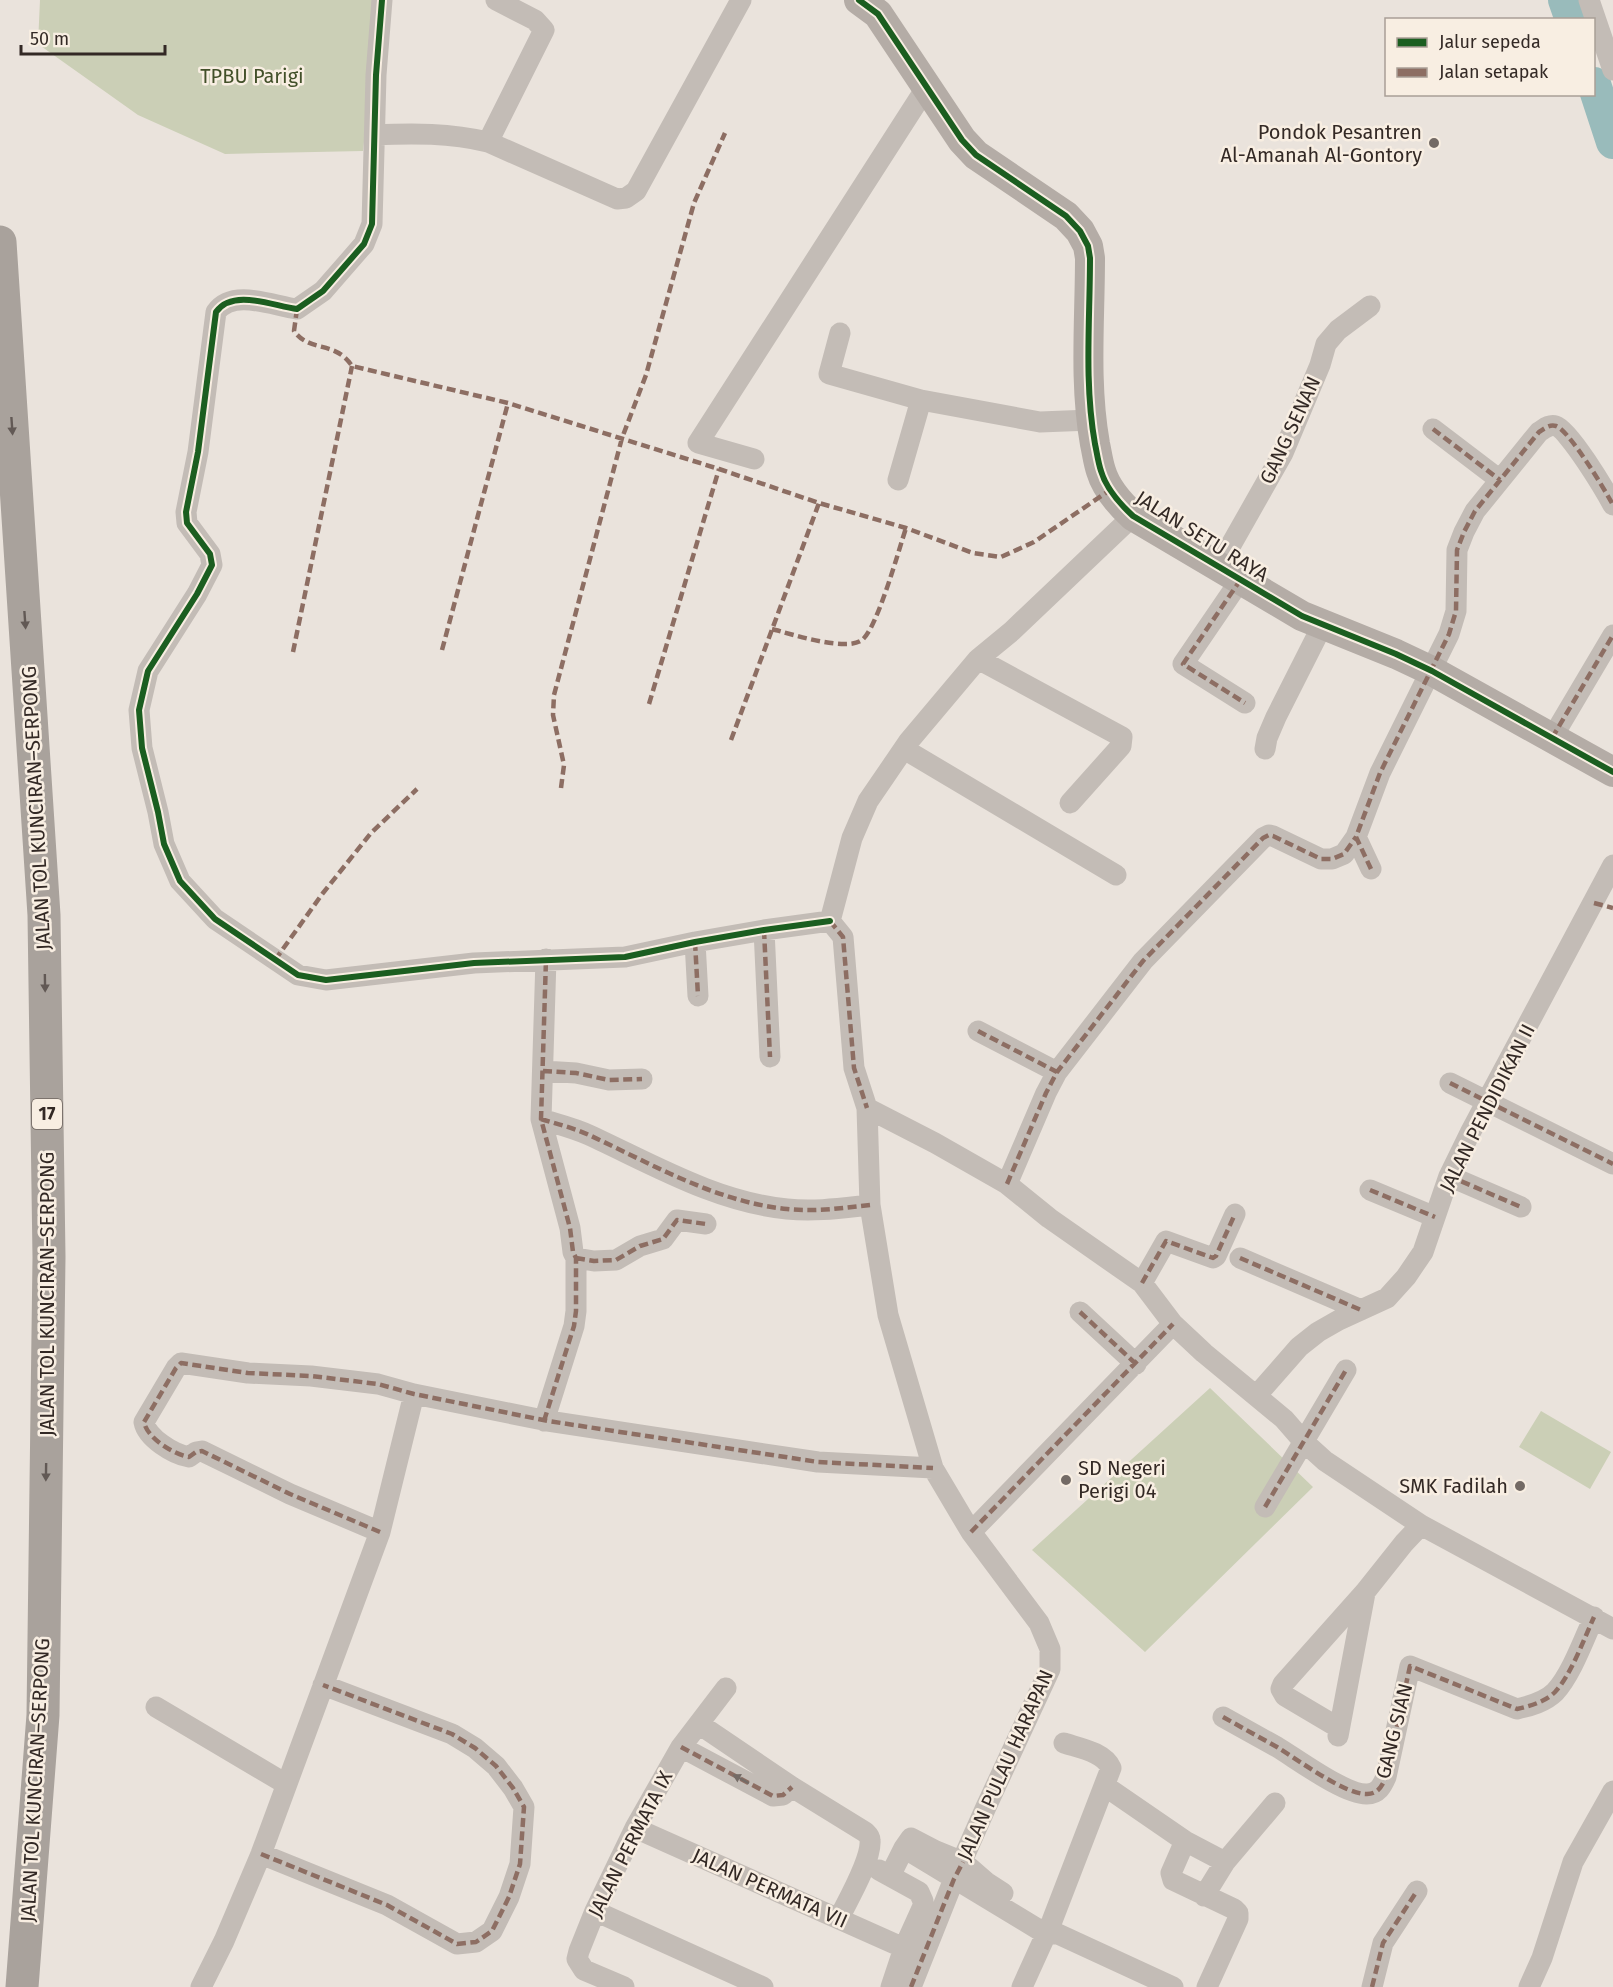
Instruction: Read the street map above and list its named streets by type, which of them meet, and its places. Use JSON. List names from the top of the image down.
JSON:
{
  "streets": {
    "highway": ["JALAN TOL KUNCIRAN–SERPONG", "17"],
    "street": [
      "GANG SENAN",
      "JALAN SETU RAYA",
      "JALAN PENDIDIKAN II",
      "GANG SIAN",
      "JALAN PULAU HARAPAN",
      "JALAN PERMATA IX",
      "JALAN PERMATA VII"
    ]
  },
  "crossings": [
    ["GANG SENAN", "JALAN SETU RAYA"],
    ["JALAN PERMATA IX", "JALAN PERMATA VII"]
  ],
  "one_way": ["JALAN TOL KUNCIRAN–SERPONG"],
  "parks": ["TPBU Parigi"],
  "places": ["Pondok Pesantren Al-Amanah Al-Gontory", "SD Negeri Perigi 04", "SMK Fadilah"],
  "legend": ["Jalur sepeda", "Jalan setapak"],
  "scale_bar": "50 m"
}
